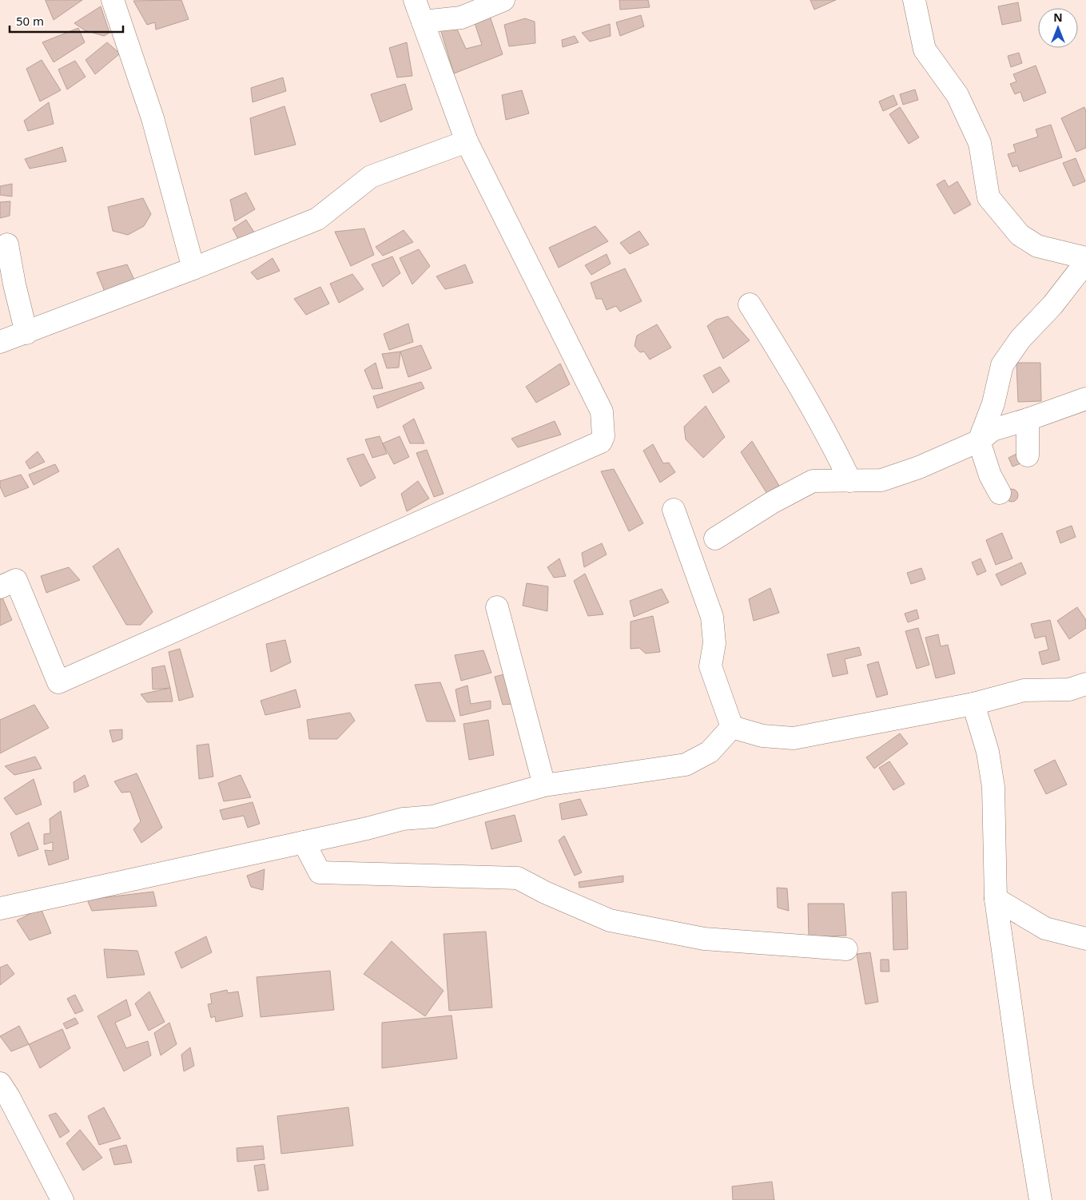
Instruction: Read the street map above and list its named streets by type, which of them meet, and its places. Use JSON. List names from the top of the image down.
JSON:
{
  "scale_bar": "50 m",
  "north": "top"
}
